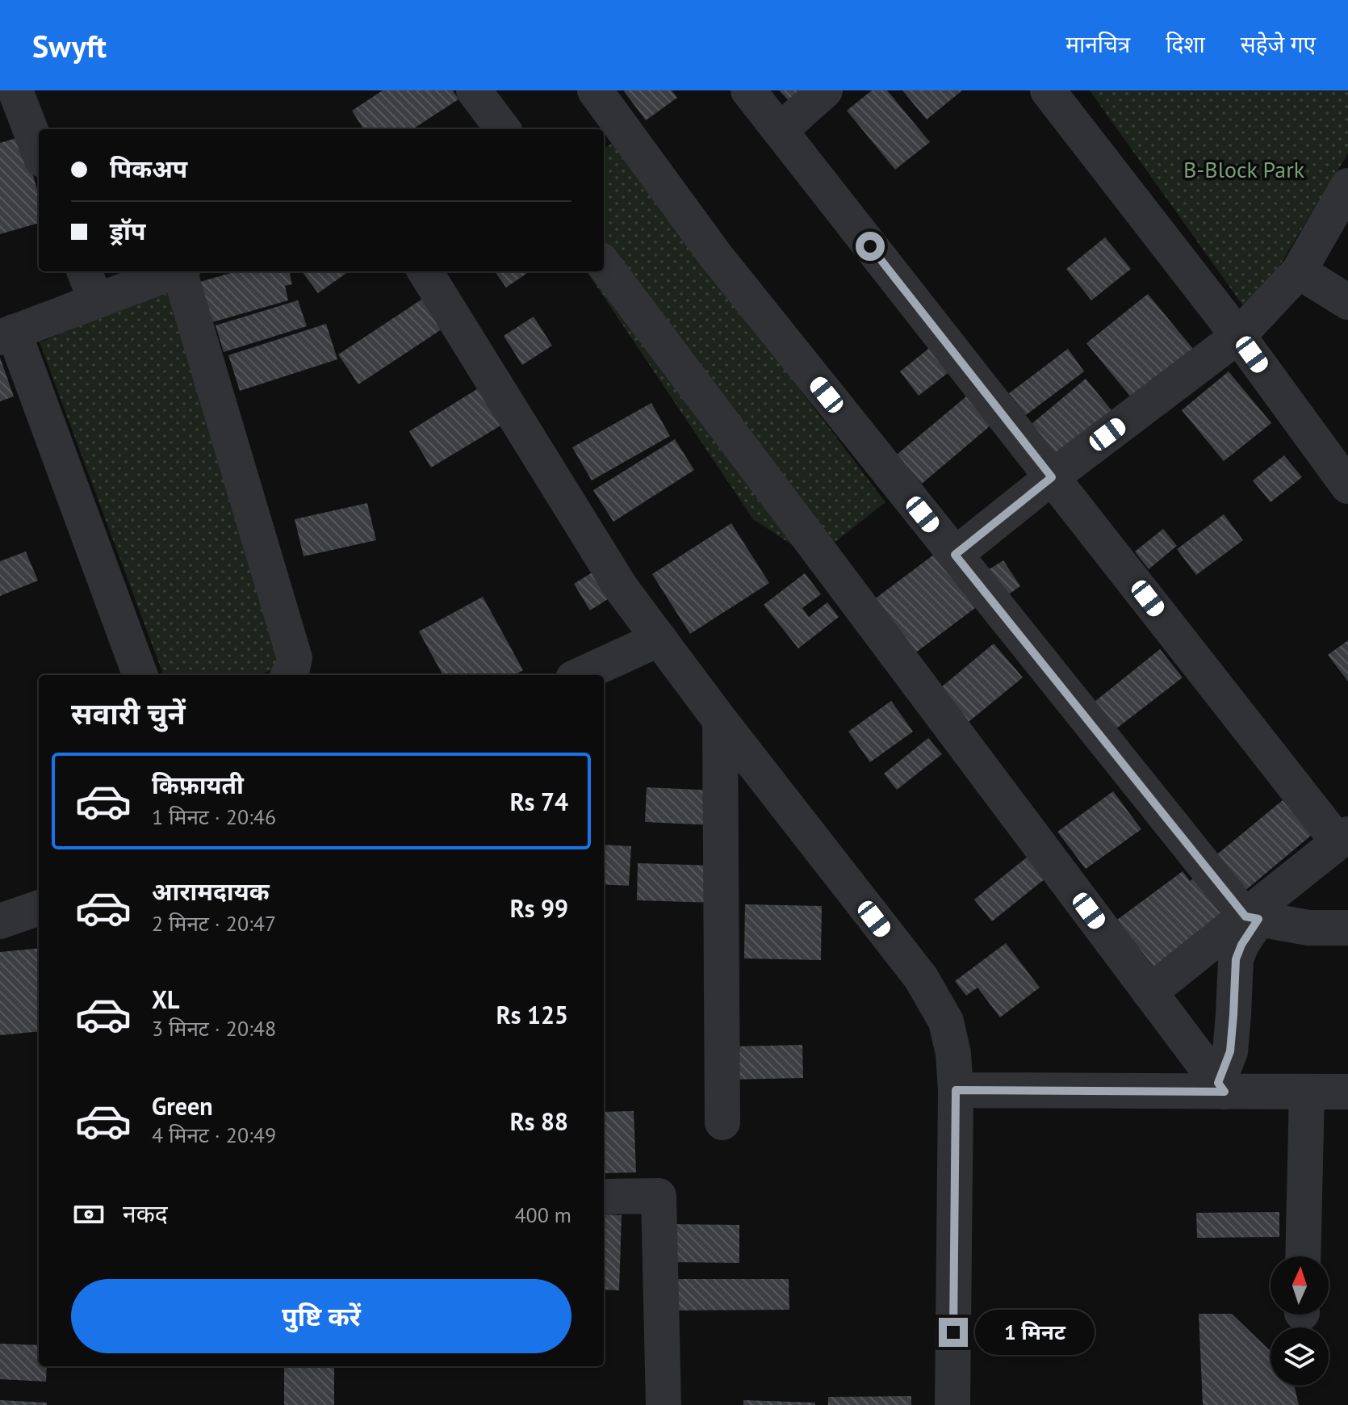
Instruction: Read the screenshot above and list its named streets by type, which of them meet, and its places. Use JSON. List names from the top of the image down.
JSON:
{
  "parks": ["B-Block Park"],
  "north": "top",
  "page": {
    "header": "Swyft",
    "nav": ["मानचित्र", "दिशा", "सहेजे गए"],
    "banner": ["पिकअप", "ड्रॉप"],
    "heading": "सवारी चुनें",
    "list": [
      {
        "name": "किफ़ायती",
        "note": "1 मिनट · 20:46",
        "value": "Rs 74"
      },
      {
        "name": "आरामदायक",
        "note": "2 मिनट · 20:47",
        "value": "Rs 99"
      },
      {
        "name": "XL",
        "note": "3 मिनट · 20:48",
        "value": "Rs 125"
      },
      {
        "name": "Green",
        "note": "4 मिनट · 20:49",
        "value": "Rs 88"
      }
    ],
    "pay": ["नकद", "400 m"],
    "buttons": "पुष्टि करें",
    "bubble": "1 मिनट"
  }
}
